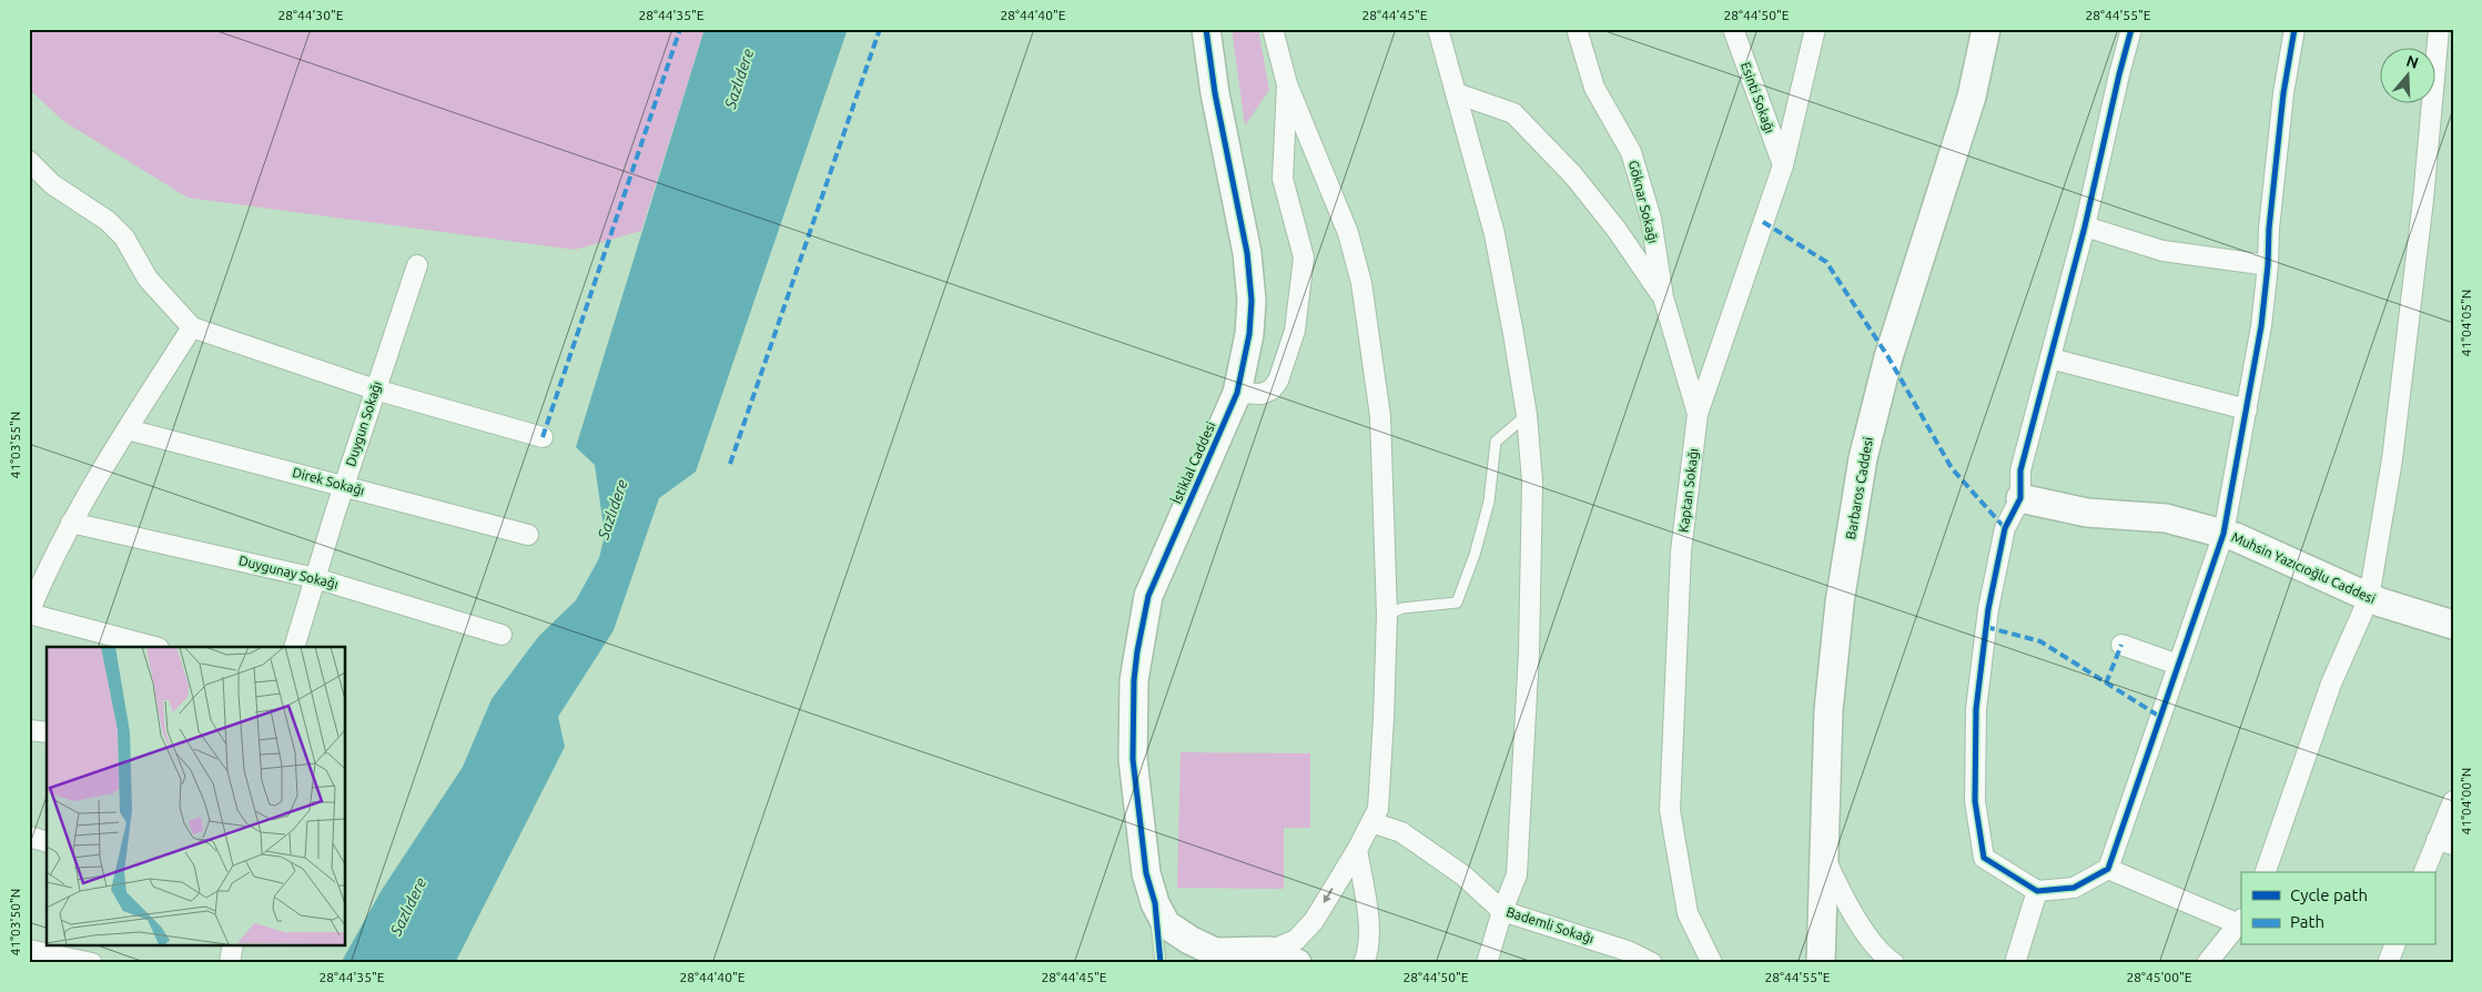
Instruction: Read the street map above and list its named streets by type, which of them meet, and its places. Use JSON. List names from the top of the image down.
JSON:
{
  "streets": {
    "street": [
      "Esinti Sokağı",
      "Göknar Sokağı",
      "Duygun Sokağı",
      "İstiklal Caddesi",
      "Direk Sokağı",
      "Barbaros Caddesi",
      "Kaptan Sokağı",
      "Muhsin Yazıcıoğlu Caddesi",
      "Duygunay Sokağı",
      "Bademli Sokağı"
    ]
  },
  "crossings": [
    ["Esinti Sokağı", "Kaptan Sokağı"],
    ["Göknar Sokağı", "Kaptan Sokağı"],
    ["Duygun Sokağı", "Direk Sokağı"],
    ["Duygun Sokağı", "Duygunay Sokağı"]
  ],
  "water": ["Sazlıdere"],
  "legend": ["Cycle path", "Path"],
  "north": "top",
  "coordinates": [
    "28°44'30\"E",
    "28°44'35\"E",
    "28°44'40\"E",
    "28°44'45\"E",
    "28°44'50\"E",
    "28°44'55\"E",
    "41°04'05\"N",
    "41°03'55\"N",
    "41°04'00\"N",
    "41°03'50\"N",
    "28°45'00\"E"
  ]
}
